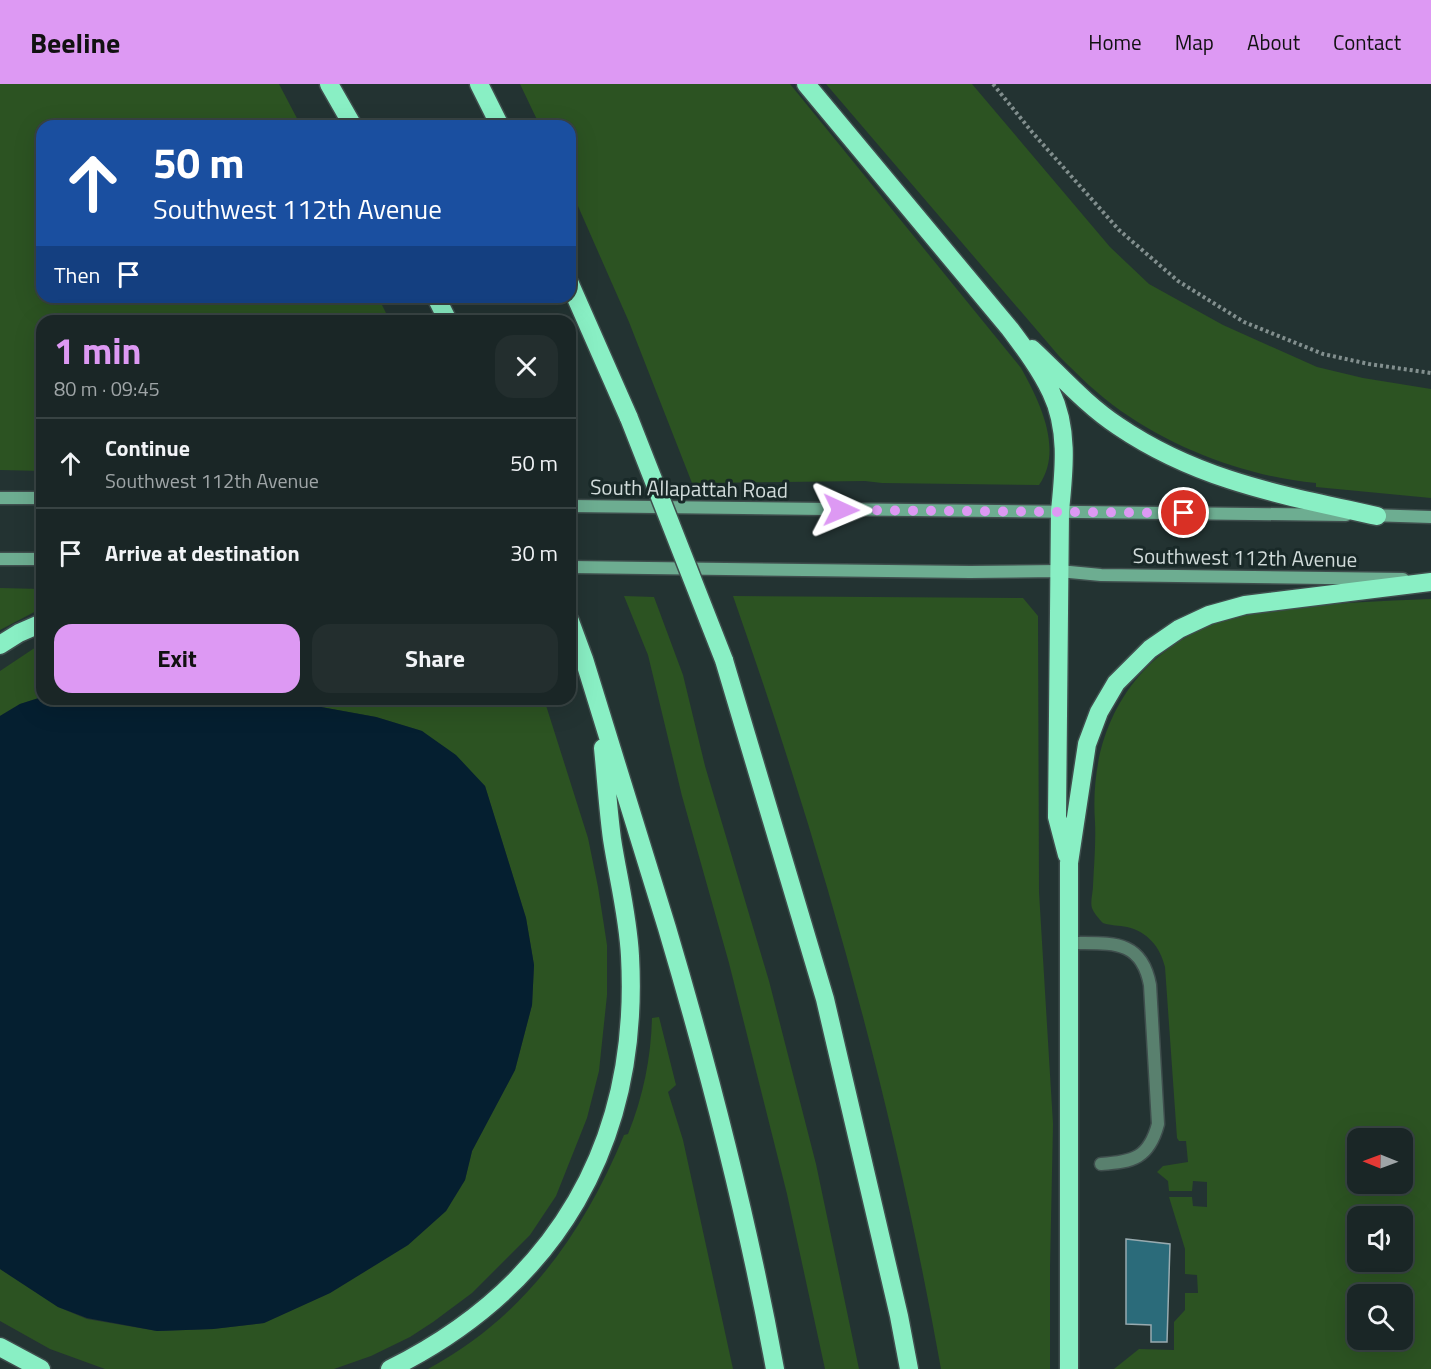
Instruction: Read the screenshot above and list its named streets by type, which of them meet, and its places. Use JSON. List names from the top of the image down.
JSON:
{
  "streets": {
    "main road": ["South Allapattah Road", "Southwest 112th Avenue"]
  },
  "crossings": [
    ["South Allapattah Road", "Southwest 112th Avenue"]
  ],
  "north": "left",
  "page": {
    "header": "Beeline",
    "nav": [
      "Home",
      "Map",
      "About",
      "Contact"
    ],
    "turn": ["50 m", "Southwest 112th Avenue"],
    "then": "Then",
    "heading": ["1 min", "80 m · 09:45"],
    "list": [
      {
        "name": "Continue",
        "note": "Southwest 112th Avenue",
        "value": "50 m"
      },
      {
        "name": "Arrive at destination",
        "value": "30 m"
      }
    ],
    "buttons": ["Exit", "Share"]
  }
}
